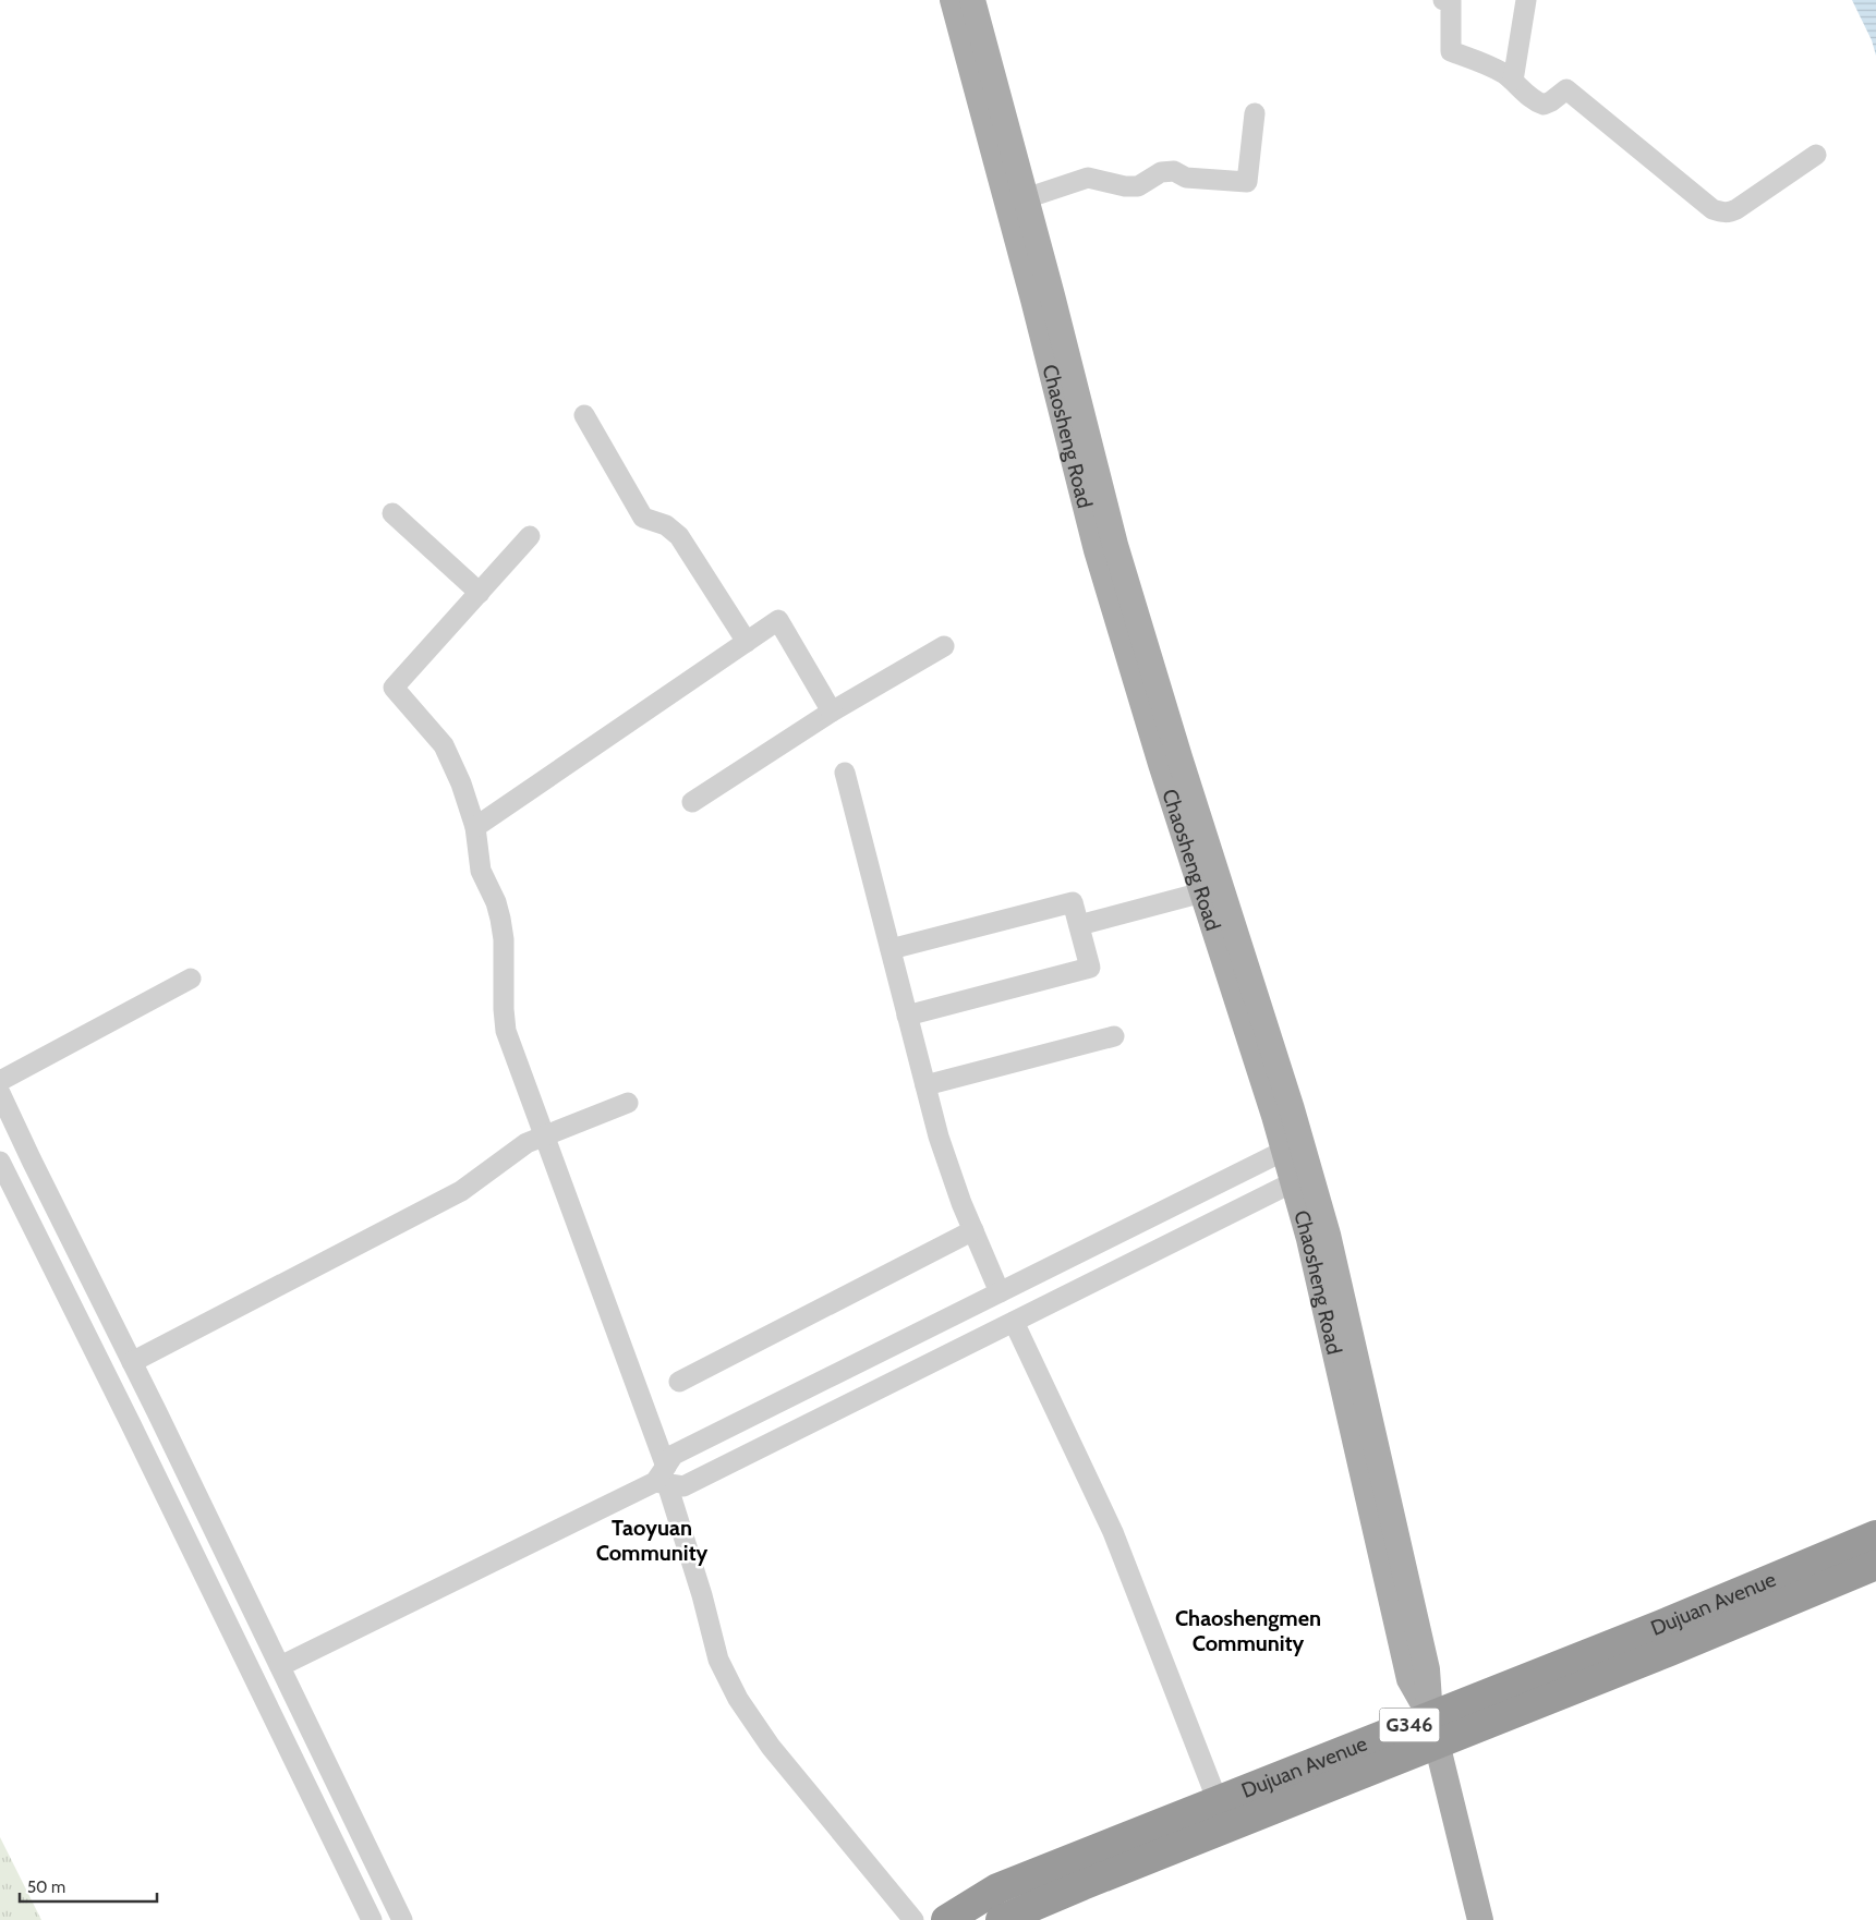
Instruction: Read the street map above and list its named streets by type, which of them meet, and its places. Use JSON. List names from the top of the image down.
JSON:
{
  "streets": {
    "highway": ["Dujuan Avenue", "G346"],
    "main road": ["Chaosheng Road"]
  },
  "crossings": [
    ["Chaosheng Road", "Dujuan Avenue"]
  ],
  "districts": ["Taoyuan Community", "Chaoshengmen Community"],
  "scale_bar": "50 m"
}
